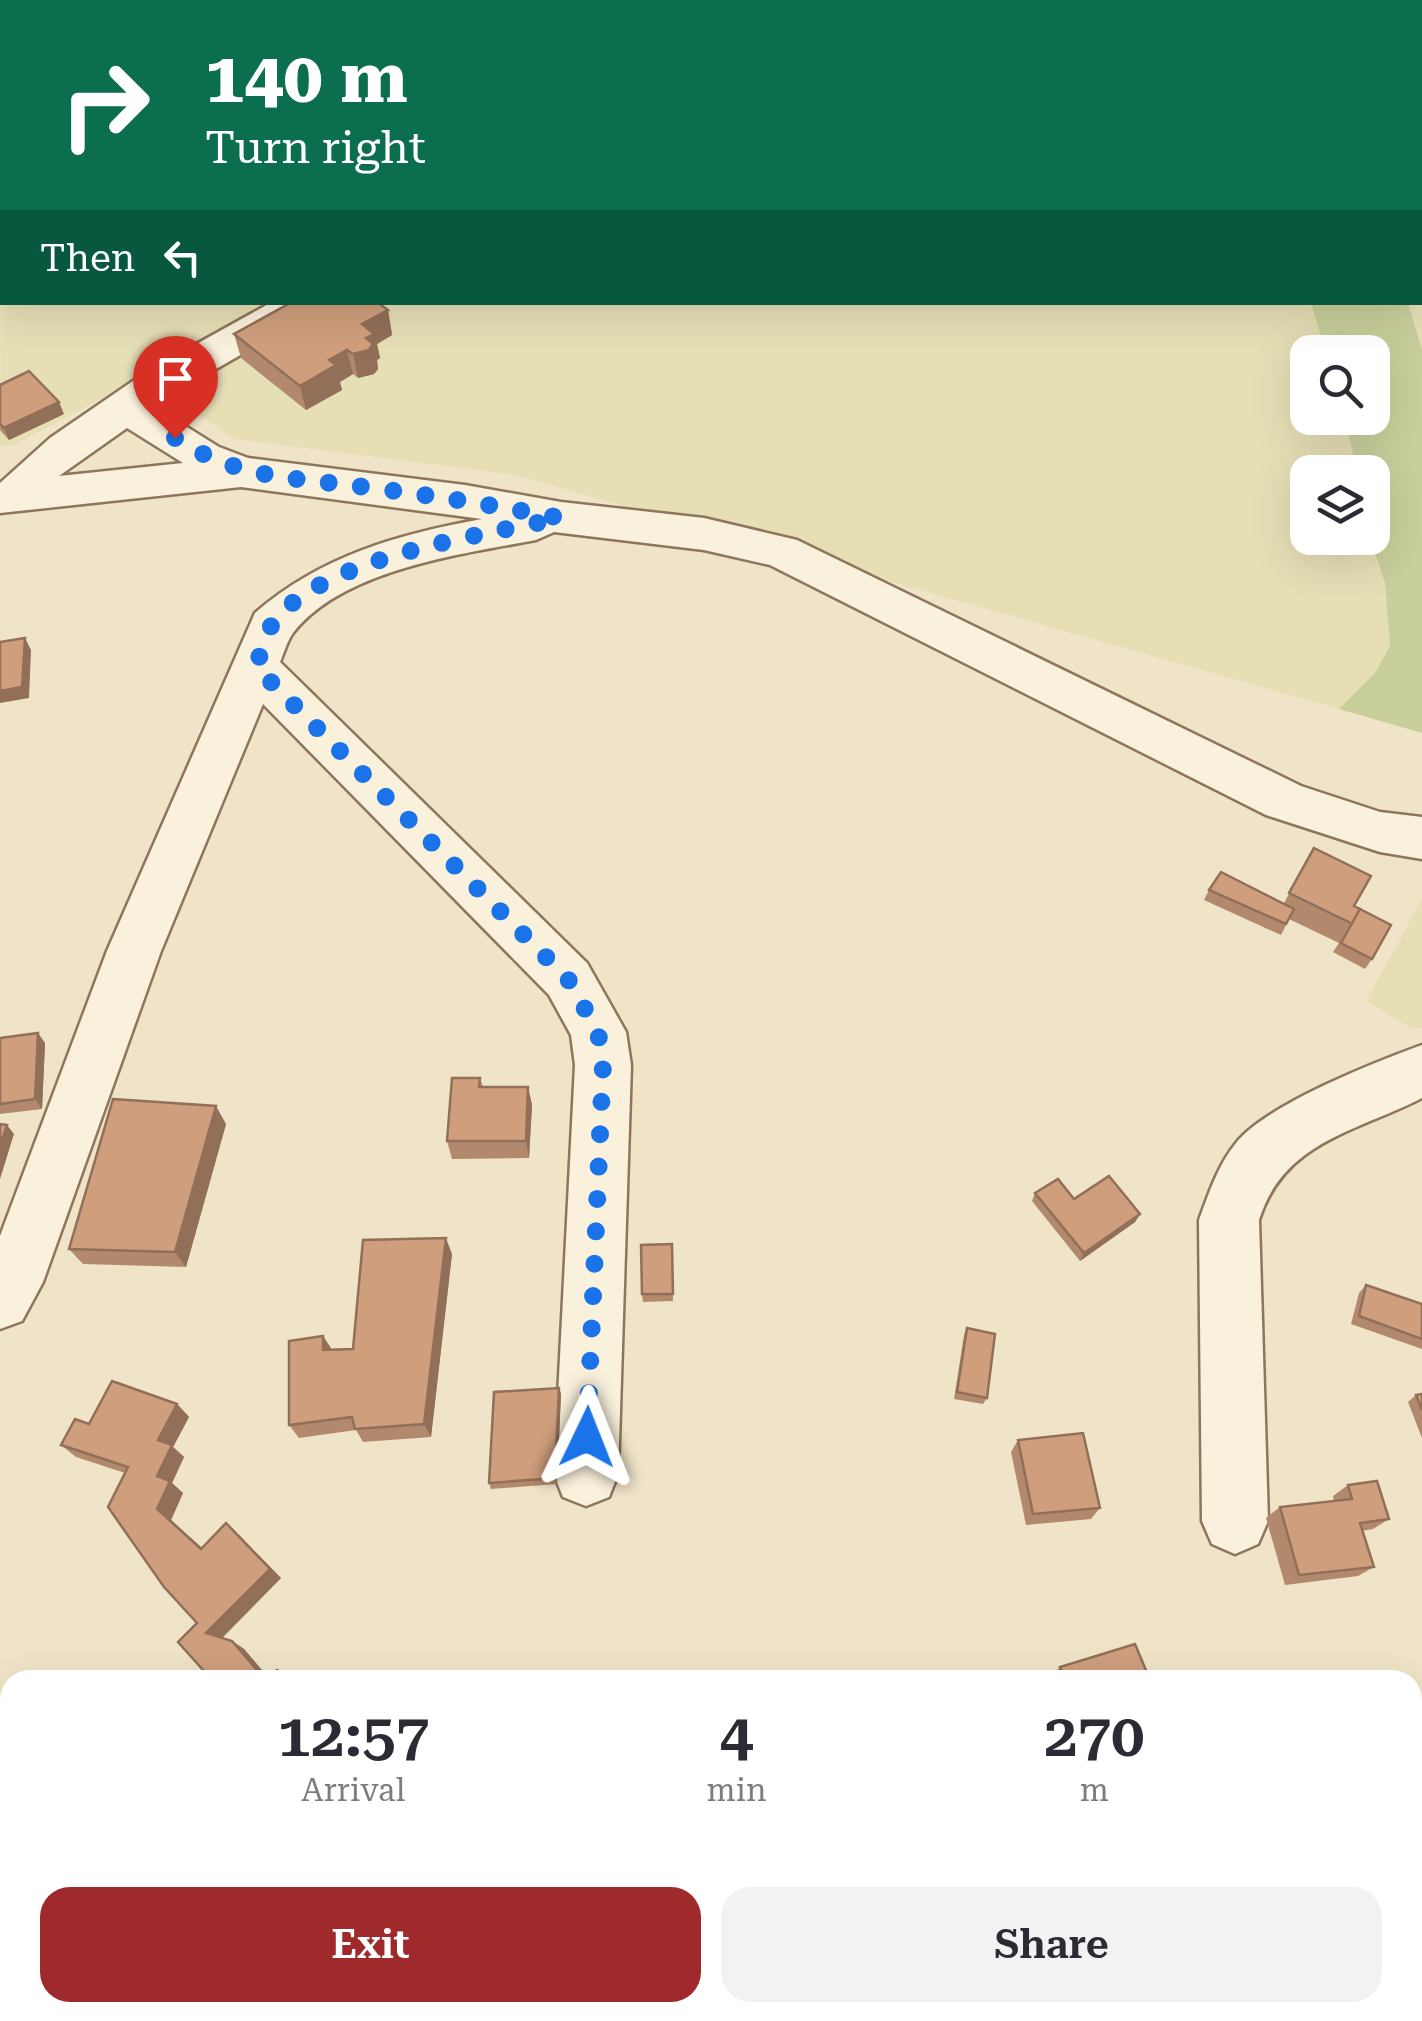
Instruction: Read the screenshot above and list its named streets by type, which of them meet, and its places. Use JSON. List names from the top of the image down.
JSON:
{
  "page": {
    "turn": ["140 m", "Turn right"],
    "then": "Then",
    "eta": [
      "12:57",
      "Arrival",
      "4",
      "min",
      "270",
      "m"
    ],
    "buttons": ["Exit", "Share"]
  }
}
